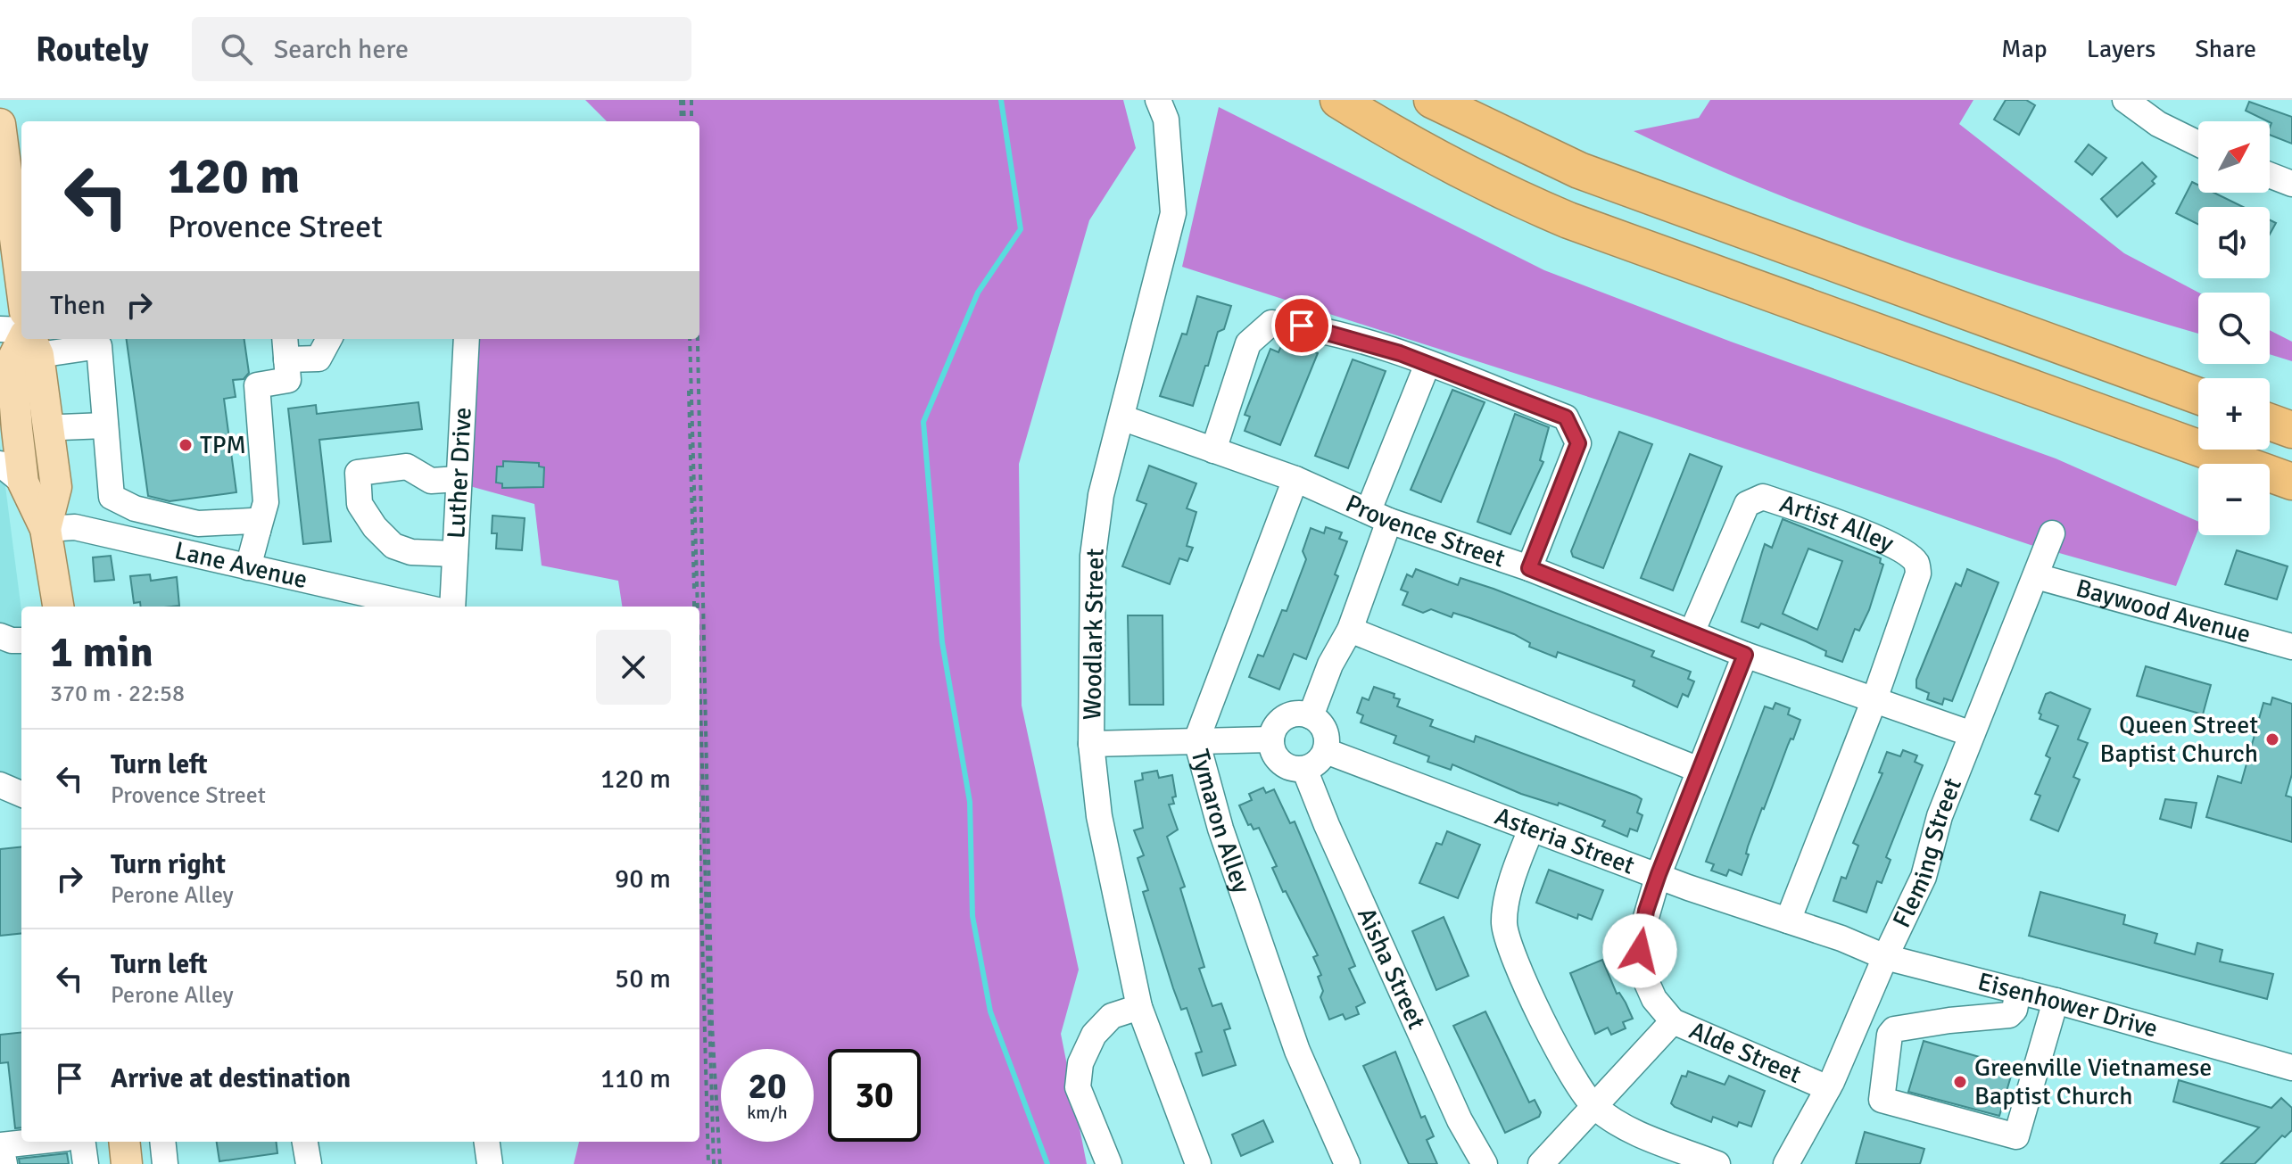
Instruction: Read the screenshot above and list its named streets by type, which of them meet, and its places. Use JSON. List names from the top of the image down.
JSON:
{
  "streets": {
    "street": [
      "Luther Drive",
      "Artist Alley",
      "Provence Street",
      "Lane Avenue",
      "Baywood Avenue",
      "Woodlark Street",
      "Tymaron Alley",
      "Asteria Street",
      "Fleming Street",
      "Aisha Street",
      "Eisenhower Drive",
      "Alde Street"
    ]
  },
  "crossings": [
    ["Artist Alley", "Provence Street"],
    ["Provence Street", "Woodlark Street"],
    ["Provence Street", "Tymaron Alley"],
    ["Provence Street", "Fleming Street"],
    ["Provence Street", "Alde Street"],
    ["Baywood Avenue", "Fleming Street"],
    ["Asteria Street", "Fleming Street"],
    ["Asteria Street", "Aisha Street"],
    ["Asteria Street", "Eisenhower Drive"],
    ["Asteria Street", "Alde Street"],
    ["Fleming Street", "Eisenhower Drive"],
    ["Fleming Street", "Alde Street"]
  ],
  "places": ["TPM", "Queen Street Baptist Church", "Greenville Vietnamese Baptist Church"],
  "north": "top right",
  "page": {
    "header": "Routely",
    "search": "Search here",
    "nav": ["Map", "Layers", "Share"],
    "map_buttons": ["+", "−"],
    "turn": ["120 m", "Provence Street"],
    "then": "Then",
    "heading": ["1 min", "370 m · 22:58"],
    "list": [
      {
        "name": "Turn left",
        "note": "Provence Street",
        "value": "120 m"
      },
      {
        "name": "Turn right",
        "note": "Perone Alley",
        "value": "90 m"
      },
      {
        "name": "Turn left",
        "note": "Perone Alley",
        "value": "50 m"
      },
      {
        "name": "Arrive at destination",
        "value": "110 m"
      }
    ],
    "speed": "20 km/h",
    "limit": "30"
  }
}
